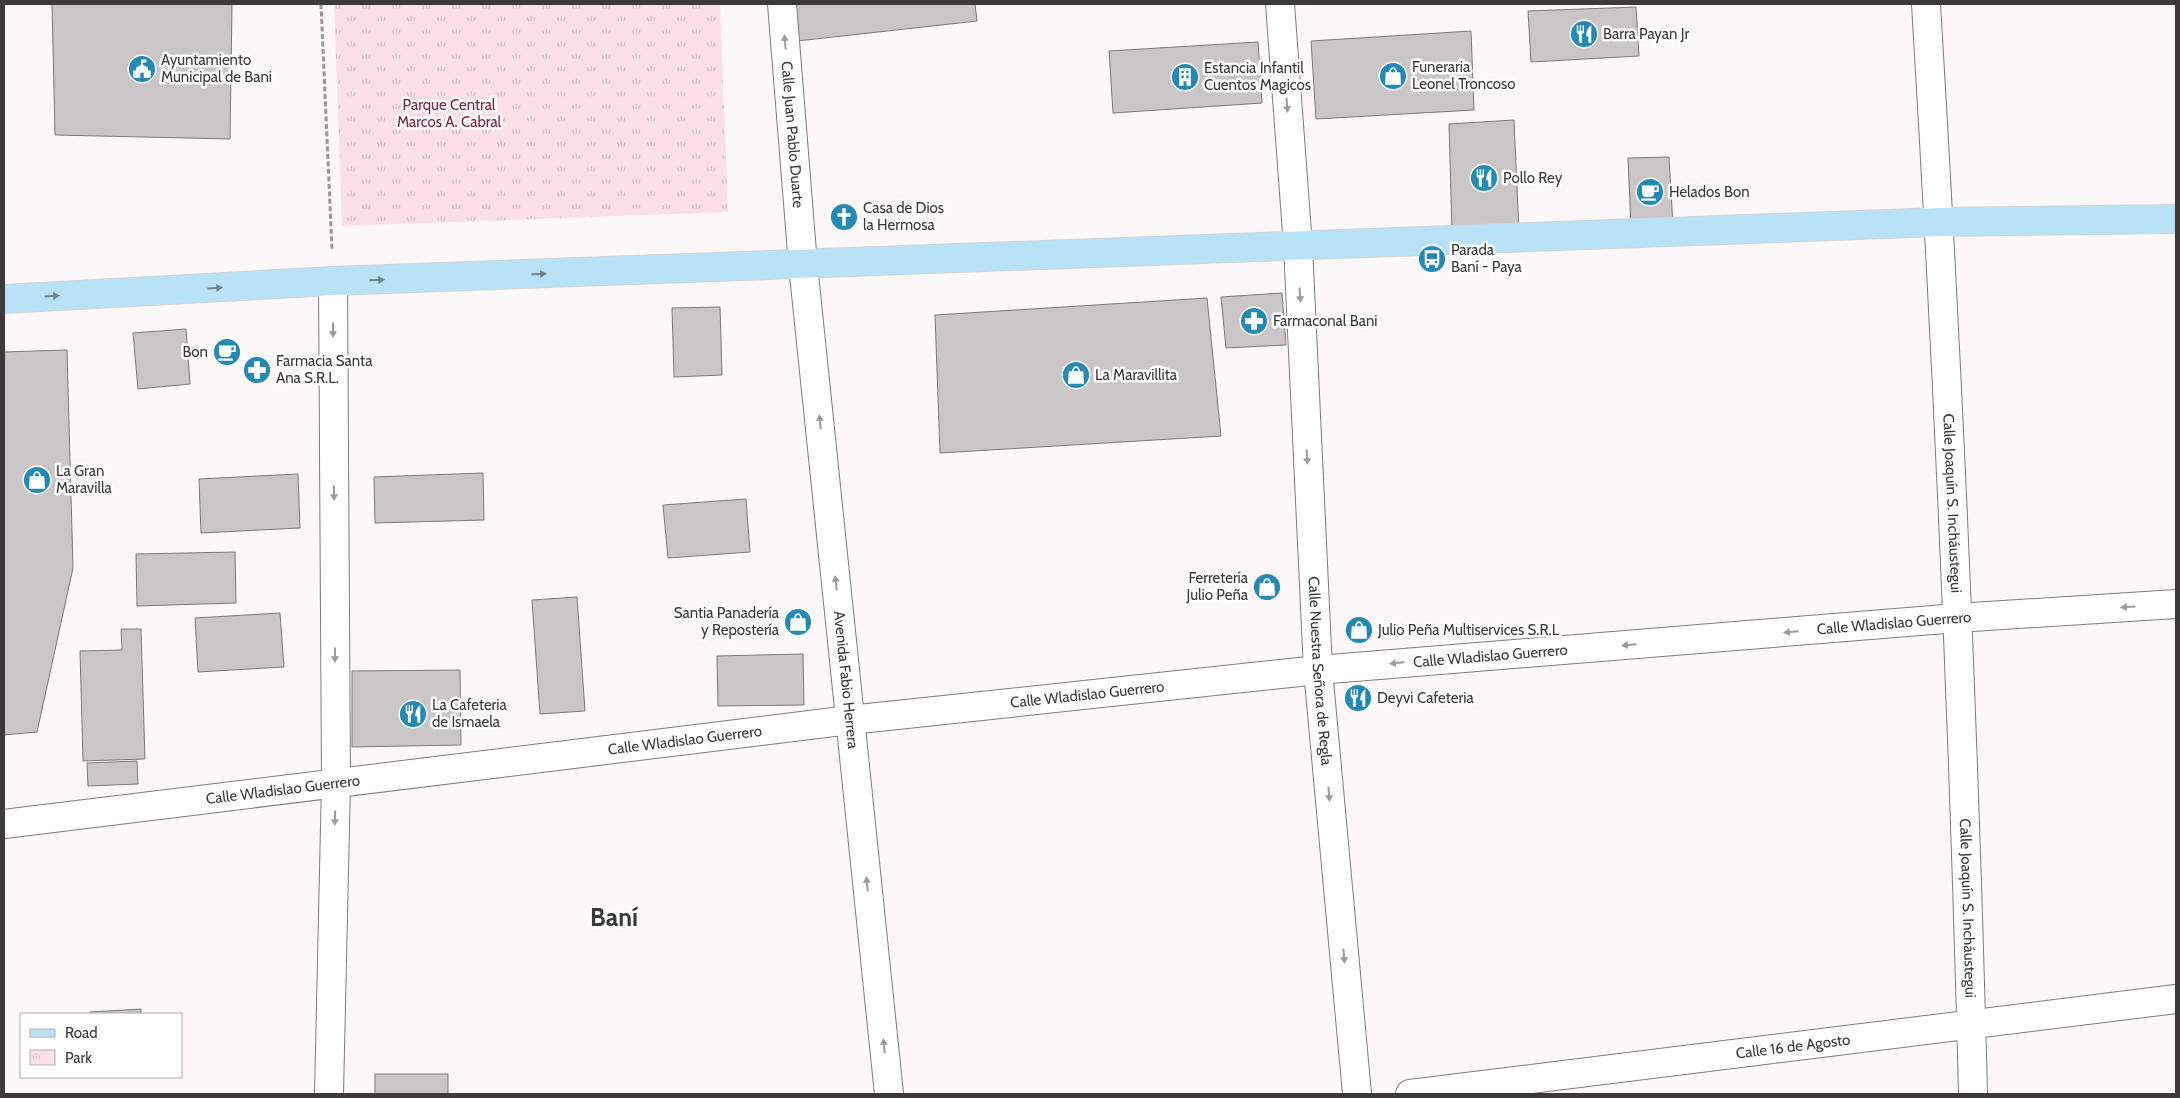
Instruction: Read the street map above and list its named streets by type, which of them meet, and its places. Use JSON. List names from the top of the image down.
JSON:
{
  "streets": {
    "street": [
      "Calle Juan Pablo Duarte",
      "Calle Joaquín S. Incháustegui",
      "Calle Wladislao Guerrero",
      "Calle Nuestra Señora de Regla",
      "Avenida Fabio Herrera",
      "Calle 16 de Agosto"
    ]
  },
  "crossings": [
    ["Calle Juan Pablo Duarte", "Avenida Fabio Herrera"],
    ["Calle Joaquín S. Incháustegui", "Calle Wladislao Guerrero"],
    ["Calle Joaquín S. Incháustegui", "Calle 16 de Agosto"],
    ["Calle Wladislao Guerrero", "Calle Nuestra Señora de Regla"],
    ["Calle Wladislao Guerrero", "Avenida Fabio Herrera"]
  ],
  "one_way": [
    "Calle Juan Pablo Duarte",
    "Calle Wladislao Guerrero",
    "Calle Nuestra Señora de Regla",
    "Avenida Fabio Herrera"
  ],
  "districts": ["Baní"],
  "parks": ["Parque Central Marcos A. Cabral"],
  "places": {
    "restaurant": [
      "Barra Payan Jr",
      "Pollo Rey",
      "Deyvi Cafeteria",
      "La Cafeteria de Ismaela"
    ],
    "public building": ["Ayuntamiento Municipal de Bani"],
    "shop": [
      "Funeraria Leonel Troncoso",
      "La Maravillita",
      "La Gran Maravilla",
      "Ferretería Julio Peña",
      "Santia Panadería y Repostería",
      "Julio Peña Multiservices S.R.L"
    ],
    "building": ["Estancia Infantil Cuentos Magicos"],
    "cafe": ["Helados Bon", "Bon"],
    "church": ["Casa de Dios la Hermosa"],
    "bus stop": ["Parada Baní - Paya"],
    "pharmacy": ["Farmaconal Bani", "Farmacia Santa Ana S.R.L."]
  },
  "legend": ["Road", "Park"]
}
